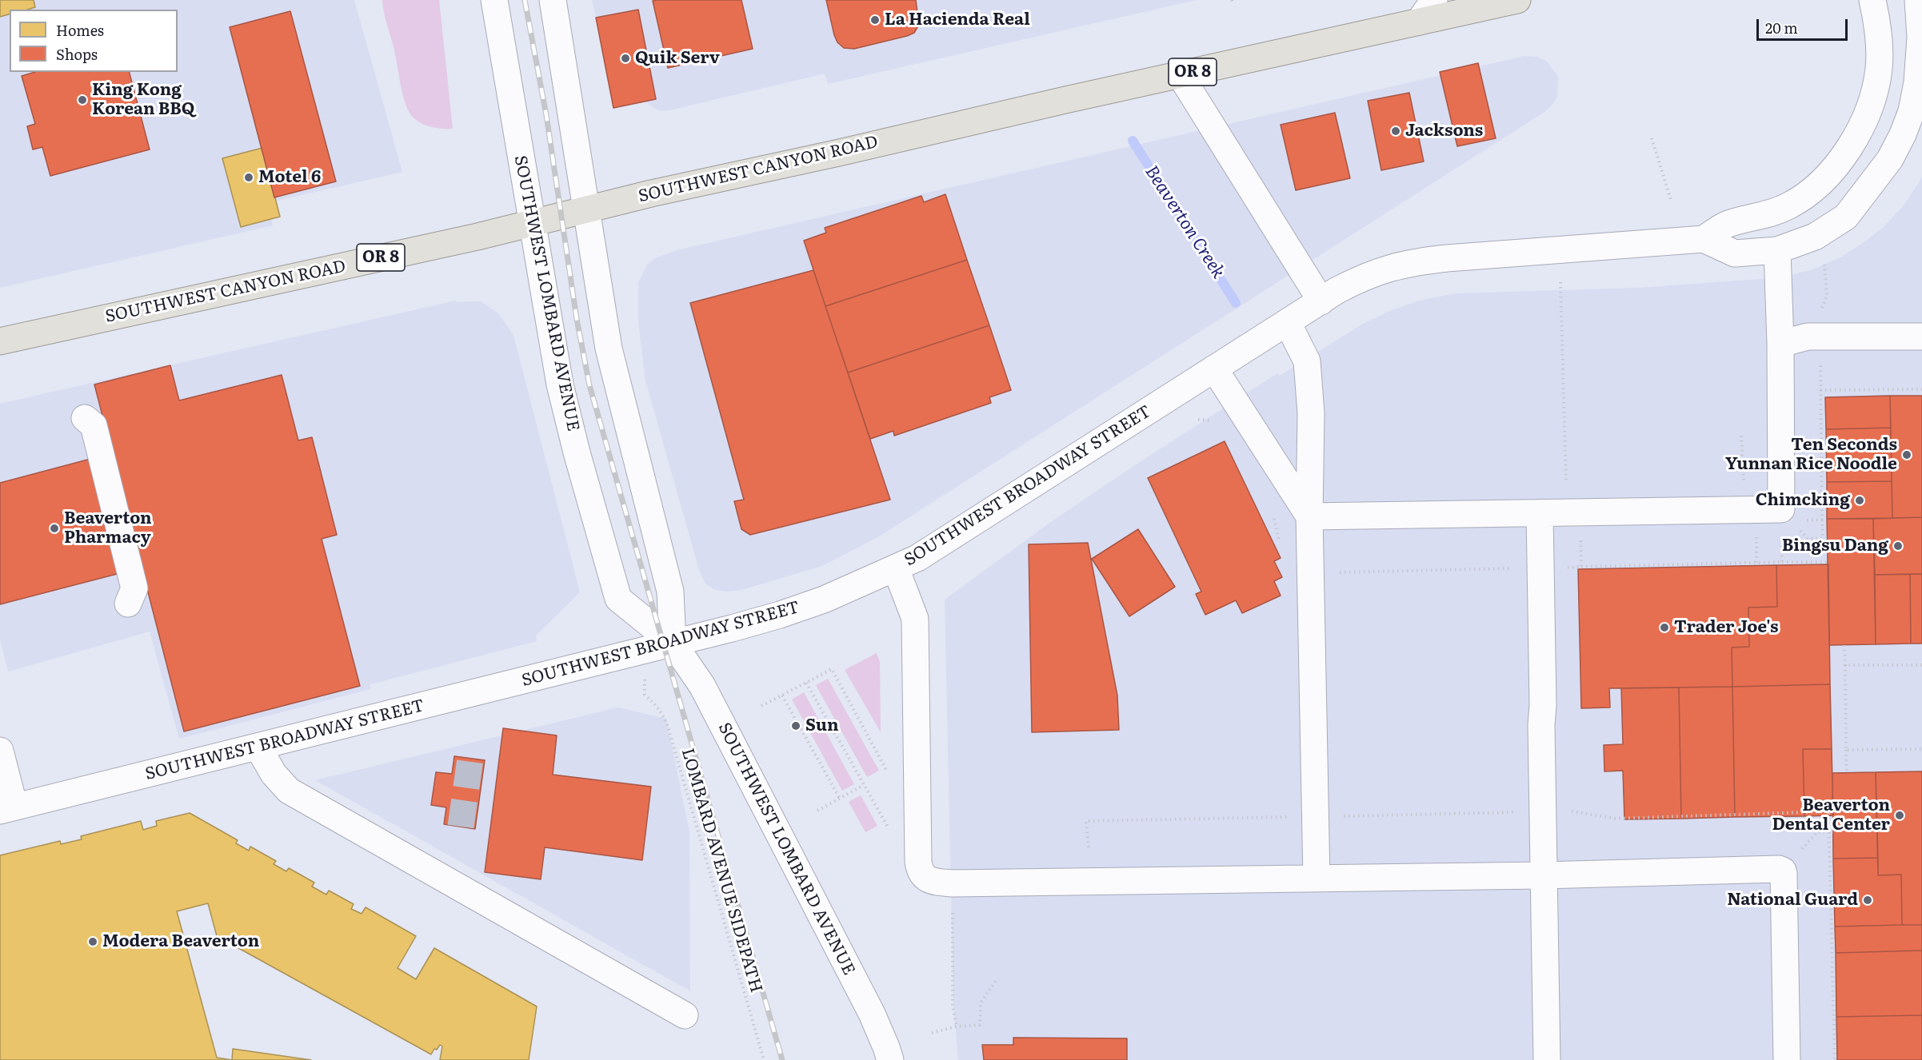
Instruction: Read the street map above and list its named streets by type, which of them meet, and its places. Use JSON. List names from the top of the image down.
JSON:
{
  "streets": {
    "main road": ["OR 8", "SOUTHWEST CANYON ROAD"],
    "street": ["SOUTHWEST LOMBARD AVENUE", "SOUTHWEST BROADWAY STREET"],
    "path": ["LOMBARD AVENUE SIDEPATH"]
  },
  "crossings": [
    ["SOUTHWEST CANYON ROAD", "SOUTHWEST LOMBARD AVENUE"],
    ["SOUTHWEST LOMBARD AVENUE", "SOUTHWEST BROADWAY STREET"]
  ],
  "water": ["Beaverton Creek"],
  "places": [
    "La Hacienda Real",
    "Quik Serv",
    "King Kong Korean BBQ",
    "Jacksons",
    "Motel 6",
    "Ten Seconds Yunnan Rice Noodle",
    "Chimcking",
    "Beaverton Pharmacy",
    "Bingsu Dang",
    "Trader Joe's",
    "Sun",
    "Beaverton Dental Center",
    "National Guard",
    "Modera Beaverton"
  ],
  "legend": ["Homes", "Shops"],
  "scale_bar": "20 m"
}
